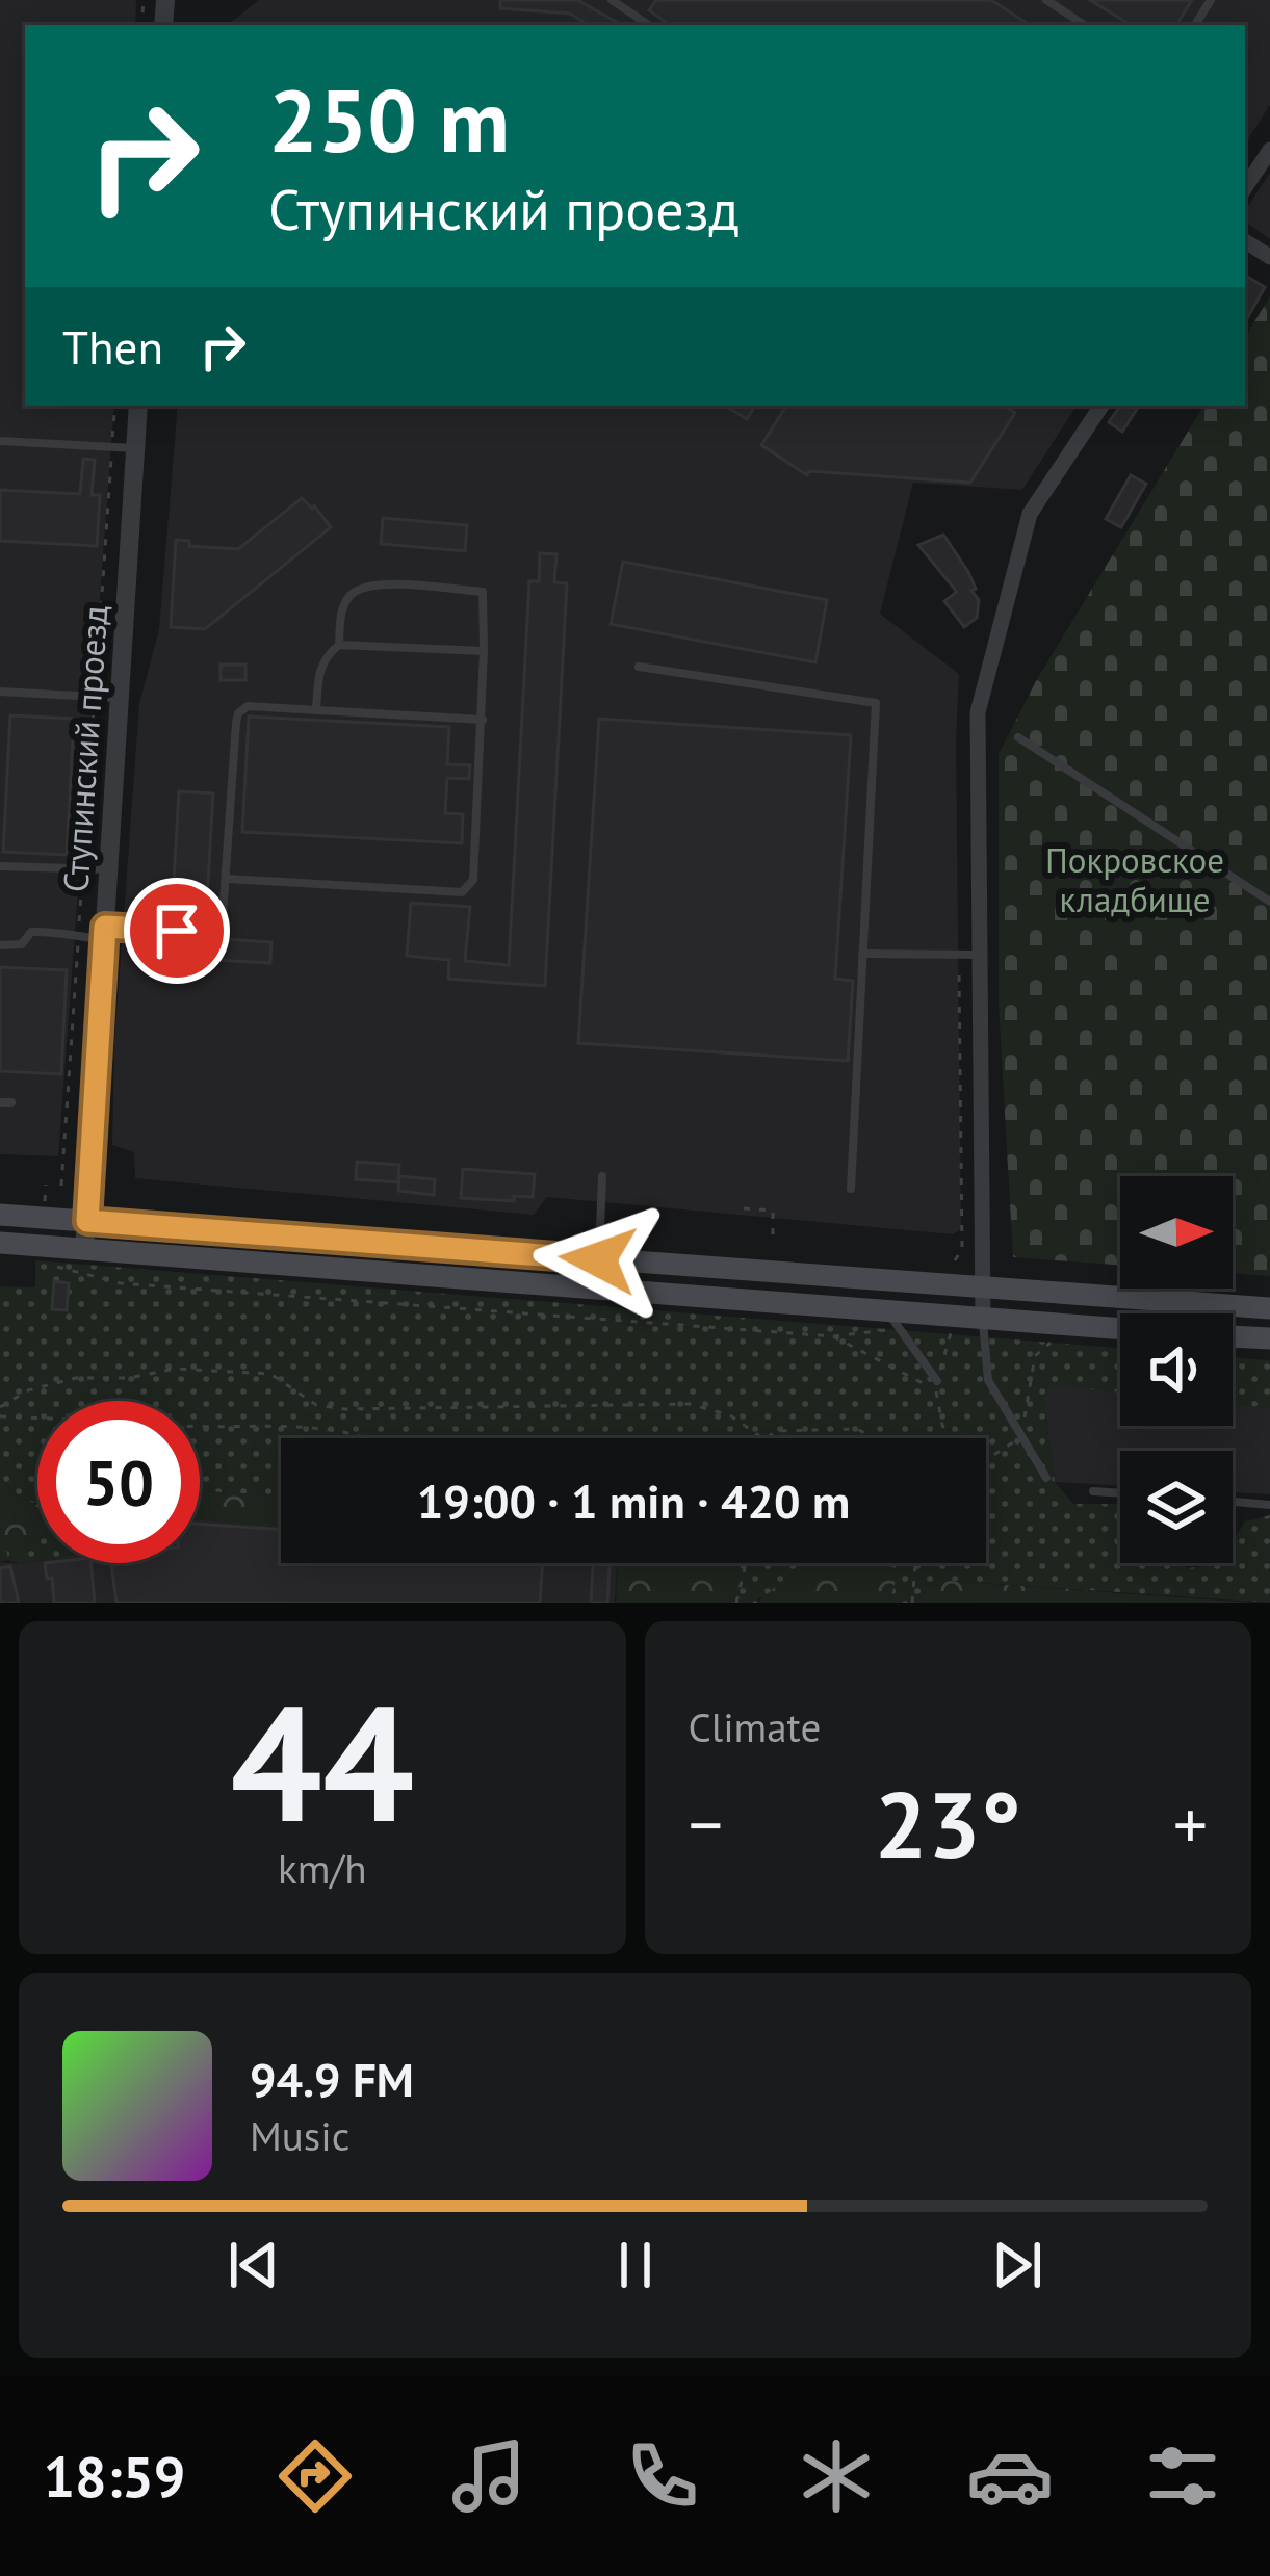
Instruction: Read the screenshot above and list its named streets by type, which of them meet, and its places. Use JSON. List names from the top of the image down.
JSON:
{
  "streets": {
    "street": ["Ступинский проезд"]
  },
  "parks": ["Покровское кладбище"],
  "north": "right",
  "page": {
    "turn": ["250 m", "Ступинский проезд"],
    "then": "Then",
    "limit": "50",
    "trip": "19:00 · 1 min · 420 m",
    "tile": [
      ["44", "km/h"],
      "Climate"
    ],
    "heat": ["−", "23°", "+"],
    "song": ["94.9 FM", "Music"],
    "tabs": "18:59"
  }
}
